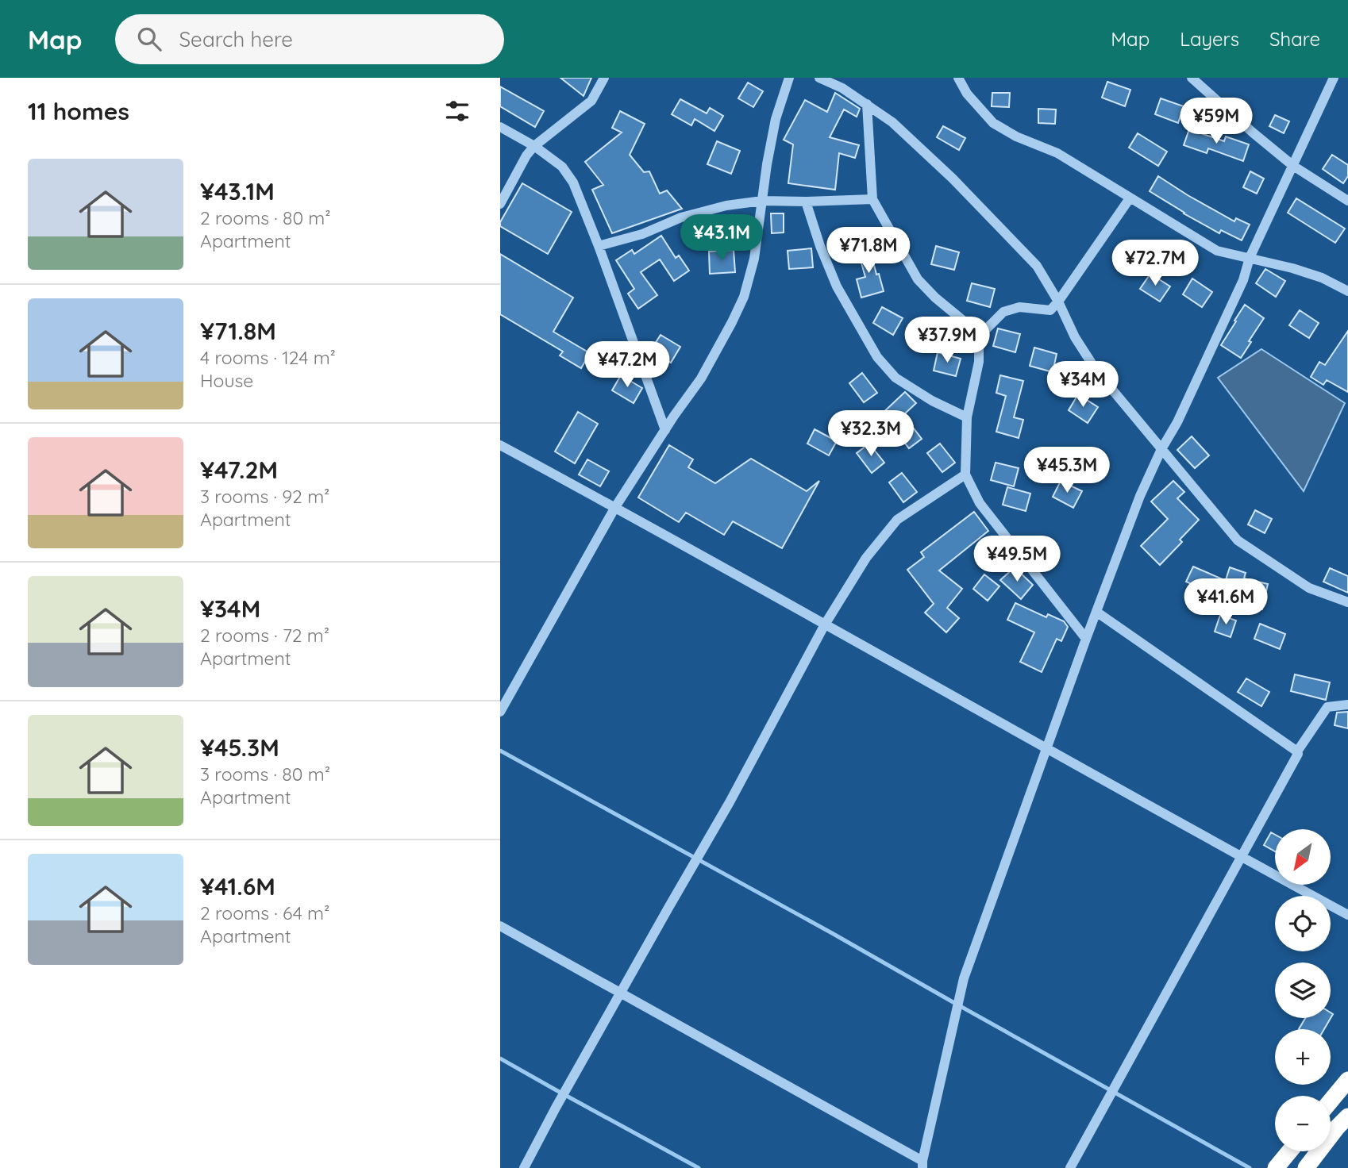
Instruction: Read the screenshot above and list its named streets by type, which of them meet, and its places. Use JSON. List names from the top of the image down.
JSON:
{
  "north": "bottom left",
  "page": {
    "header": "Map",
    "search": "Search here",
    "nav": ["Map", "Layers", "Share"],
    "heading": "11 homes",
    "price": [
      "¥59M",
      "¥43.1M",
      "¥71.8M",
      "¥72.7M",
      "¥37.9M",
      "¥47.2M",
      "¥34M",
      "¥32.3M",
      "¥45.3M",
      "¥49.5M",
      "¥41.6M"
    ],
    "list": [
      {
        "name": "¥43.1M",
        "note": "2 rooms · 80 m² · Apartment"
      },
      {
        "name": "¥71.8M",
        "note": "4 rooms · 124 m² · House"
      },
      {
        "name": "¥47.2M",
        "note": "3 rooms · 92 m² · Apartment"
      },
      {
        "name": "¥34M",
        "note": "2 rooms · 72 m² · Apartment"
      },
      {
        "name": "¥45.3M",
        "note": "3 rooms · 80 m² · Apartment"
      },
      {
        "name": "¥41.6M",
        "note": "2 rooms · 64 m² · Apartment"
      }
    ],
    "map_buttons": ["+", "−"]
  }
}
